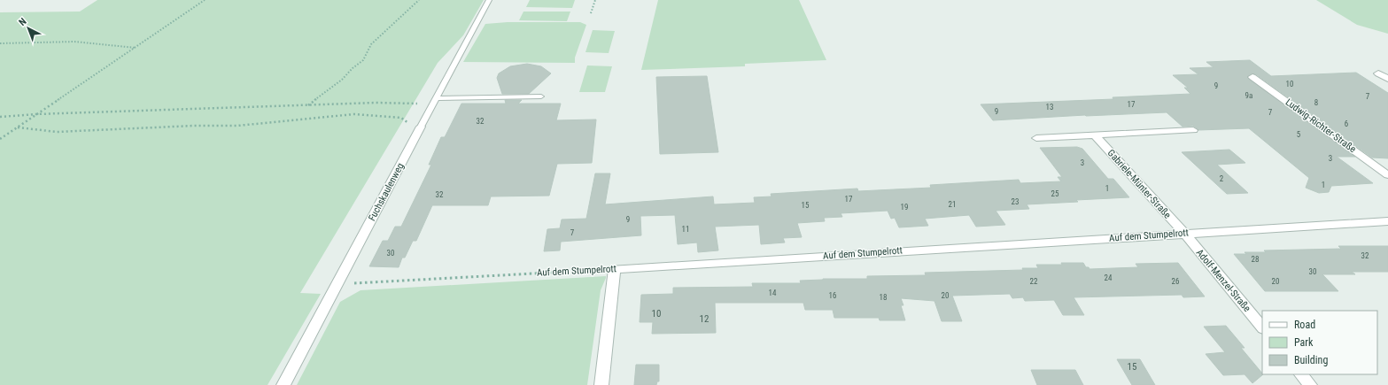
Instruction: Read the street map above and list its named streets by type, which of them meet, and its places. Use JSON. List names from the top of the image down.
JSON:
{
  "streets": {
    "street": [
      "Ludwig-Richter-Straße",
      "Gabriele-Münter-Straße",
      "Fuchskaulenweg",
      "Auf dem Stumpelrott",
      "Adolf-Menzel-Straße"
    ]
  },
  "crossings": [
    ["Gabriele-Münter-Straße", "Auf dem Stumpelrott"],
    ["Gabriele-Münter-Straße", "Adolf-Menzel-Straße"],
    ["Fuchskaulenweg", "Auf dem Stumpelrott"],
    ["Auf dem Stumpelrott", "Adolf-Menzel-Straße"]
  ],
  "house_numbers": [
    "10",
    "9",
    "9a",
    "7",
    "8",
    "17",
    "13",
    "9",
    "7",
    "32",
    "6",
    "5",
    "3",
    "3",
    "2",
    "1",
    "1",
    "25",
    "32",
    "17",
    "23",
    "21",
    "15",
    "19",
    "9",
    "11",
    "7",
    "30",
    "32",
    "28",
    "30",
    "24",
    "22",
    "26",
    "20",
    "14",
    "16",
    "20",
    "18",
    "10",
    "12",
    "15"
  ],
  "legend": ["Road", "Park", "Building"],
  "north": "top left"
}
